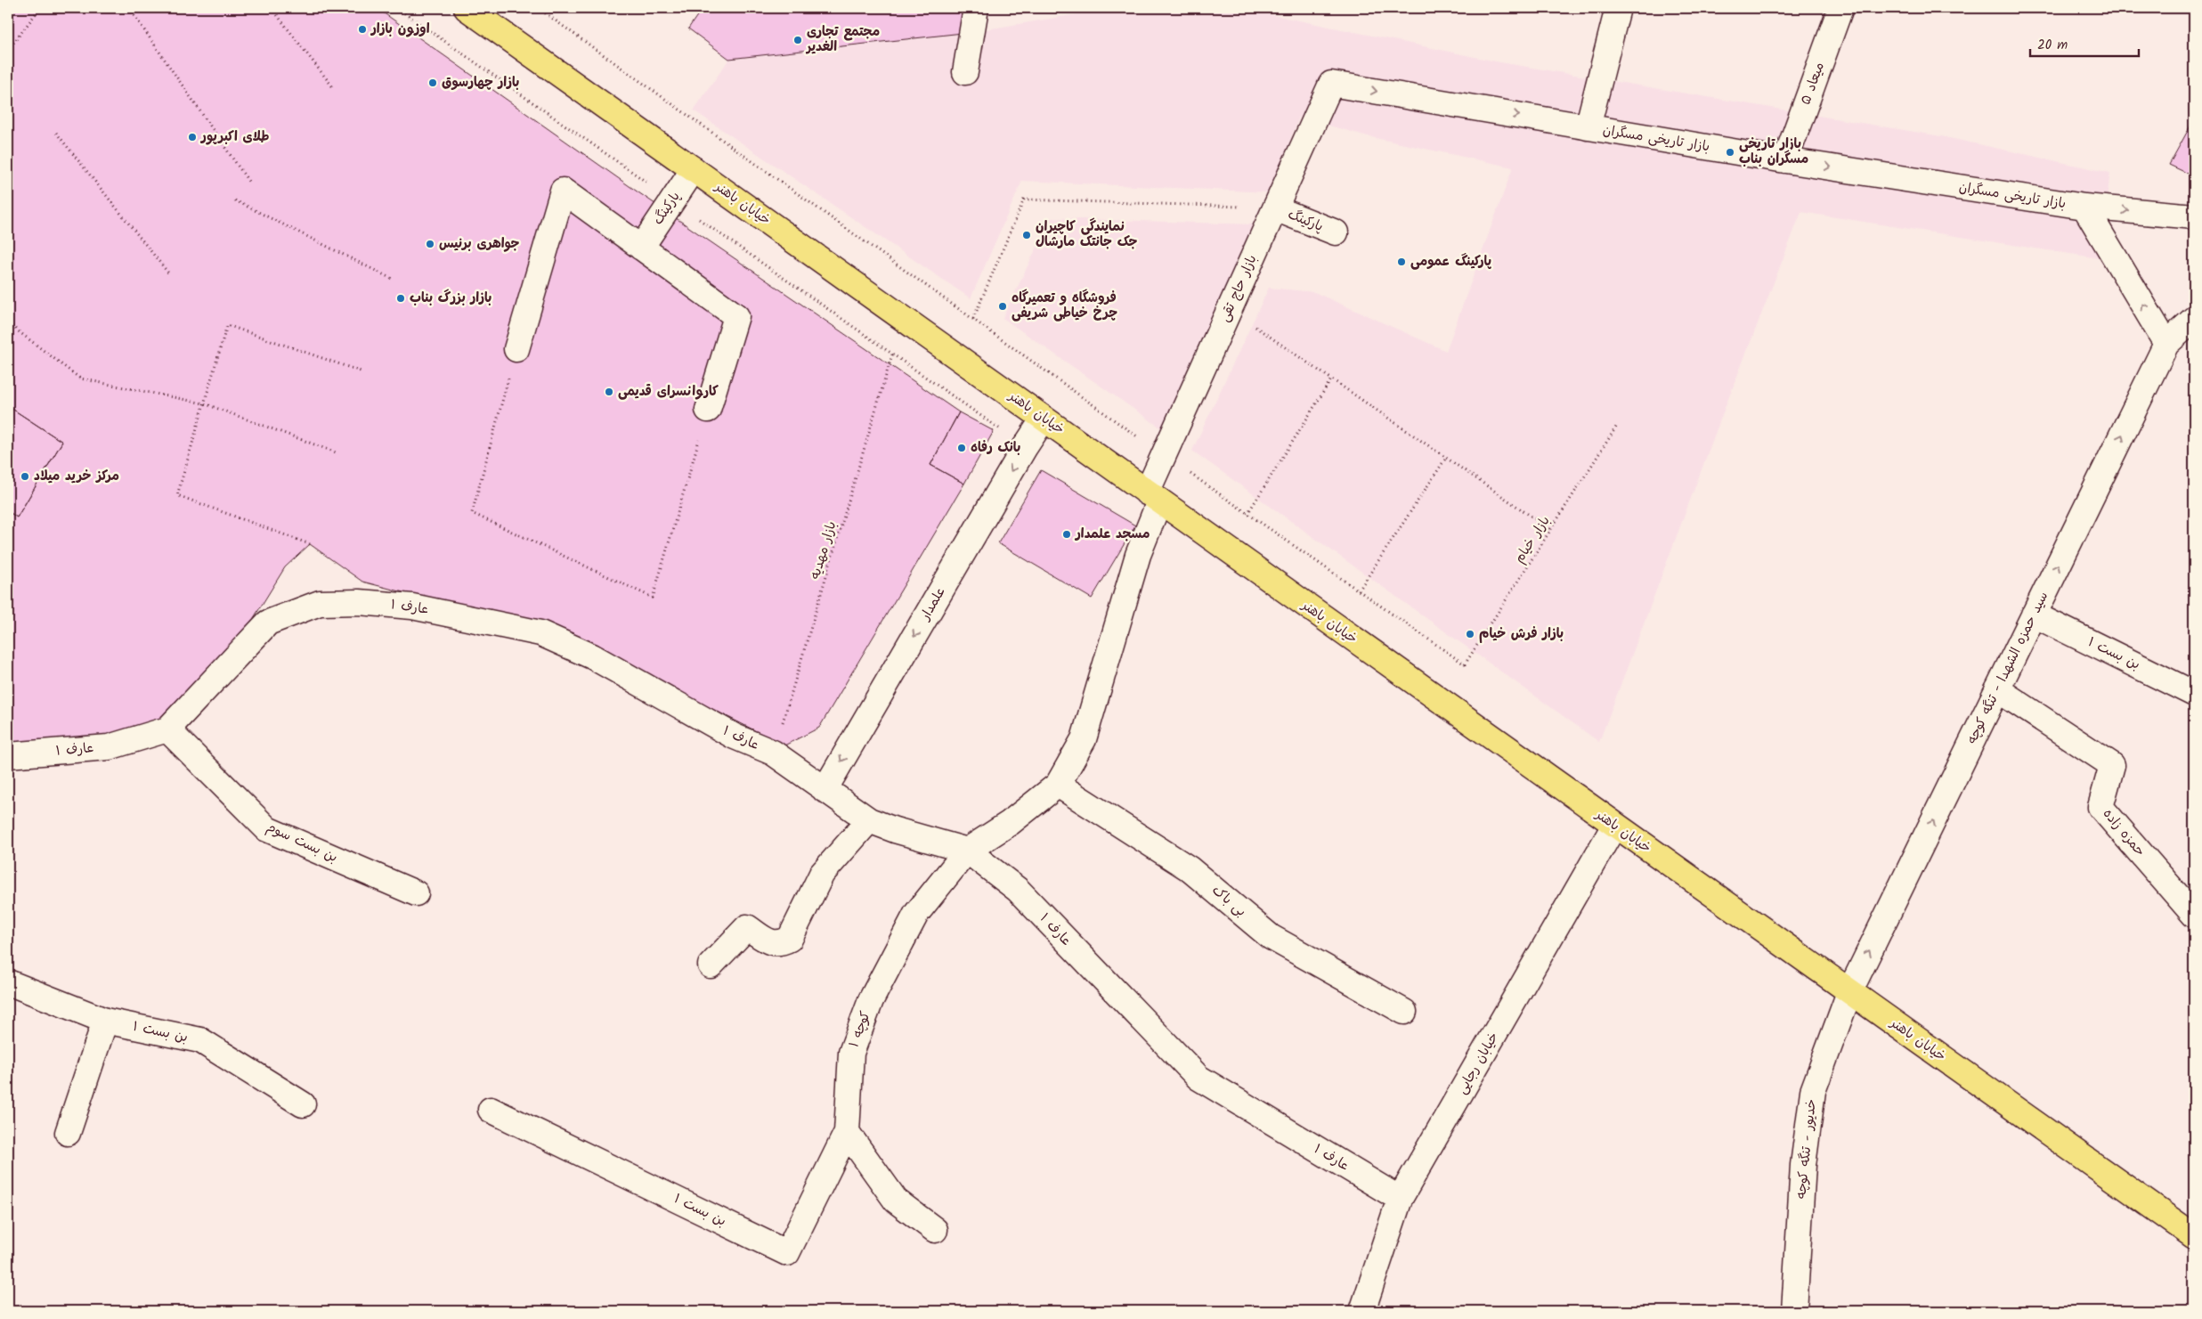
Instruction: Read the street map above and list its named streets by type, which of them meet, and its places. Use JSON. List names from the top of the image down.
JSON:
{
  "streets": {
    "main road": ["خیابان باهنر"],
    "street": [
      "میعاد ۵",
      "بازار تاریخی مسگران",
      "پارکینگ",
      "بازار حاج تقی",
      "علمدار",
      "عارف ۱",
      "بن بست ۱",
      "سید حمزه الشهدا - تنگه کوچه",
      "حمزه زاده",
      "بن بست سوم",
      "بی باک",
      "کوچه ۱",
      "خیابان رجایی",
      "خدیور - تنگه کوچه"
    ],
    "path": ["بازار خیام", "بازار مهدیه"]
  },
  "crossings": [
    ["میعاد ۵", "بازار تاریخی مسگران"],
    ["بازار تاریخی مسگران", "بازار حاج تقی"],
    ["خیابان باهنر", "پارکینگ"],
    ["خیابان باهنر", "بازار حاج تقی"],
    ["خیابان باهنر", "علمدار"],
    ["خیابان باهنر", "سید حمزه الشهدا - تنگه کوچه"],
    ["خیابان باهنر", "خیابان رجایی"],
    ["خیابان باهنر", "خدیور - تنگه کوچه"],
    ["پارکینگ", "بازار حاج تقی"],
    ["بازار مهدیه", "عارف ۱"],
    ["علمدار", "عارف ۱"],
    ["عارف ۱", "بن بست سوم"],
    ["عارف ۱", "کوچه ۱"],
    ["عارف ۱", "خیابان رجایی"],
    ["بن بست ۱", "سید حمزه الشهدا - تنگه کوچه"],
    ["بن بست ۱", "کوچه ۱"],
    ["سید حمزه الشهدا - تنگه کوچه", "حمزه زاده"],
    ["سید حمزه الشهدا - تنگه کوچه", "خدیور - تنگه کوچه"]
  ],
  "one_way": ["بازار تاریخی مسگران", "سید حمزه الشهدا - تنگه کوچه"],
  "places": [
    "اوزون بازار",
    "مجتمع تجاری الغدیر",
    "بازار چهارسوق",
    "طلای اکبرپور",
    "بازار تاریخی مسگران بناب",
    "نمایندگی کاچیران جک جانتک مارشال",
    "جواهری برنیس",
    "پارکینگ عمومی",
    "بازار بزرگ بناب",
    "فروشگاه و تعمیرگاه چرخ خیاطی شریفی",
    "کاروانسرای قدیمی",
    "بانک رفاه",
    "مرکز خرید میلاد",
    "مسجد علمدار",
    "بازار فرش خیام"
  ],
  "scale_bar": "20 m"
}
